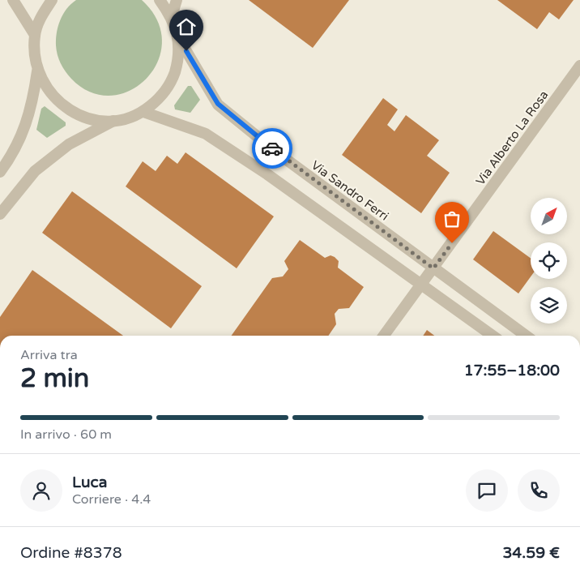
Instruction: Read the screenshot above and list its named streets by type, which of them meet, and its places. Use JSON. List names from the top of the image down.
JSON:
{
  "streets": {
    "street": ["Via Alberto La Rosa", "Via Sandro Ferri"]
  },
  "crossings": [
    ["Via Alberto La Rosa", "Via Sandro Ferri"]
  ],
  "north": "top right",
  "page": {
    "heading": ["2 min", "Arriva tra", "17:55–18:00"],
    "panel": [
      "Luca",
      "Corriere · 4.4",
      "Ordine #8378",
      "34.59 €"
    ],
    "bar": "In arrivo · 60 m"
  }
}
